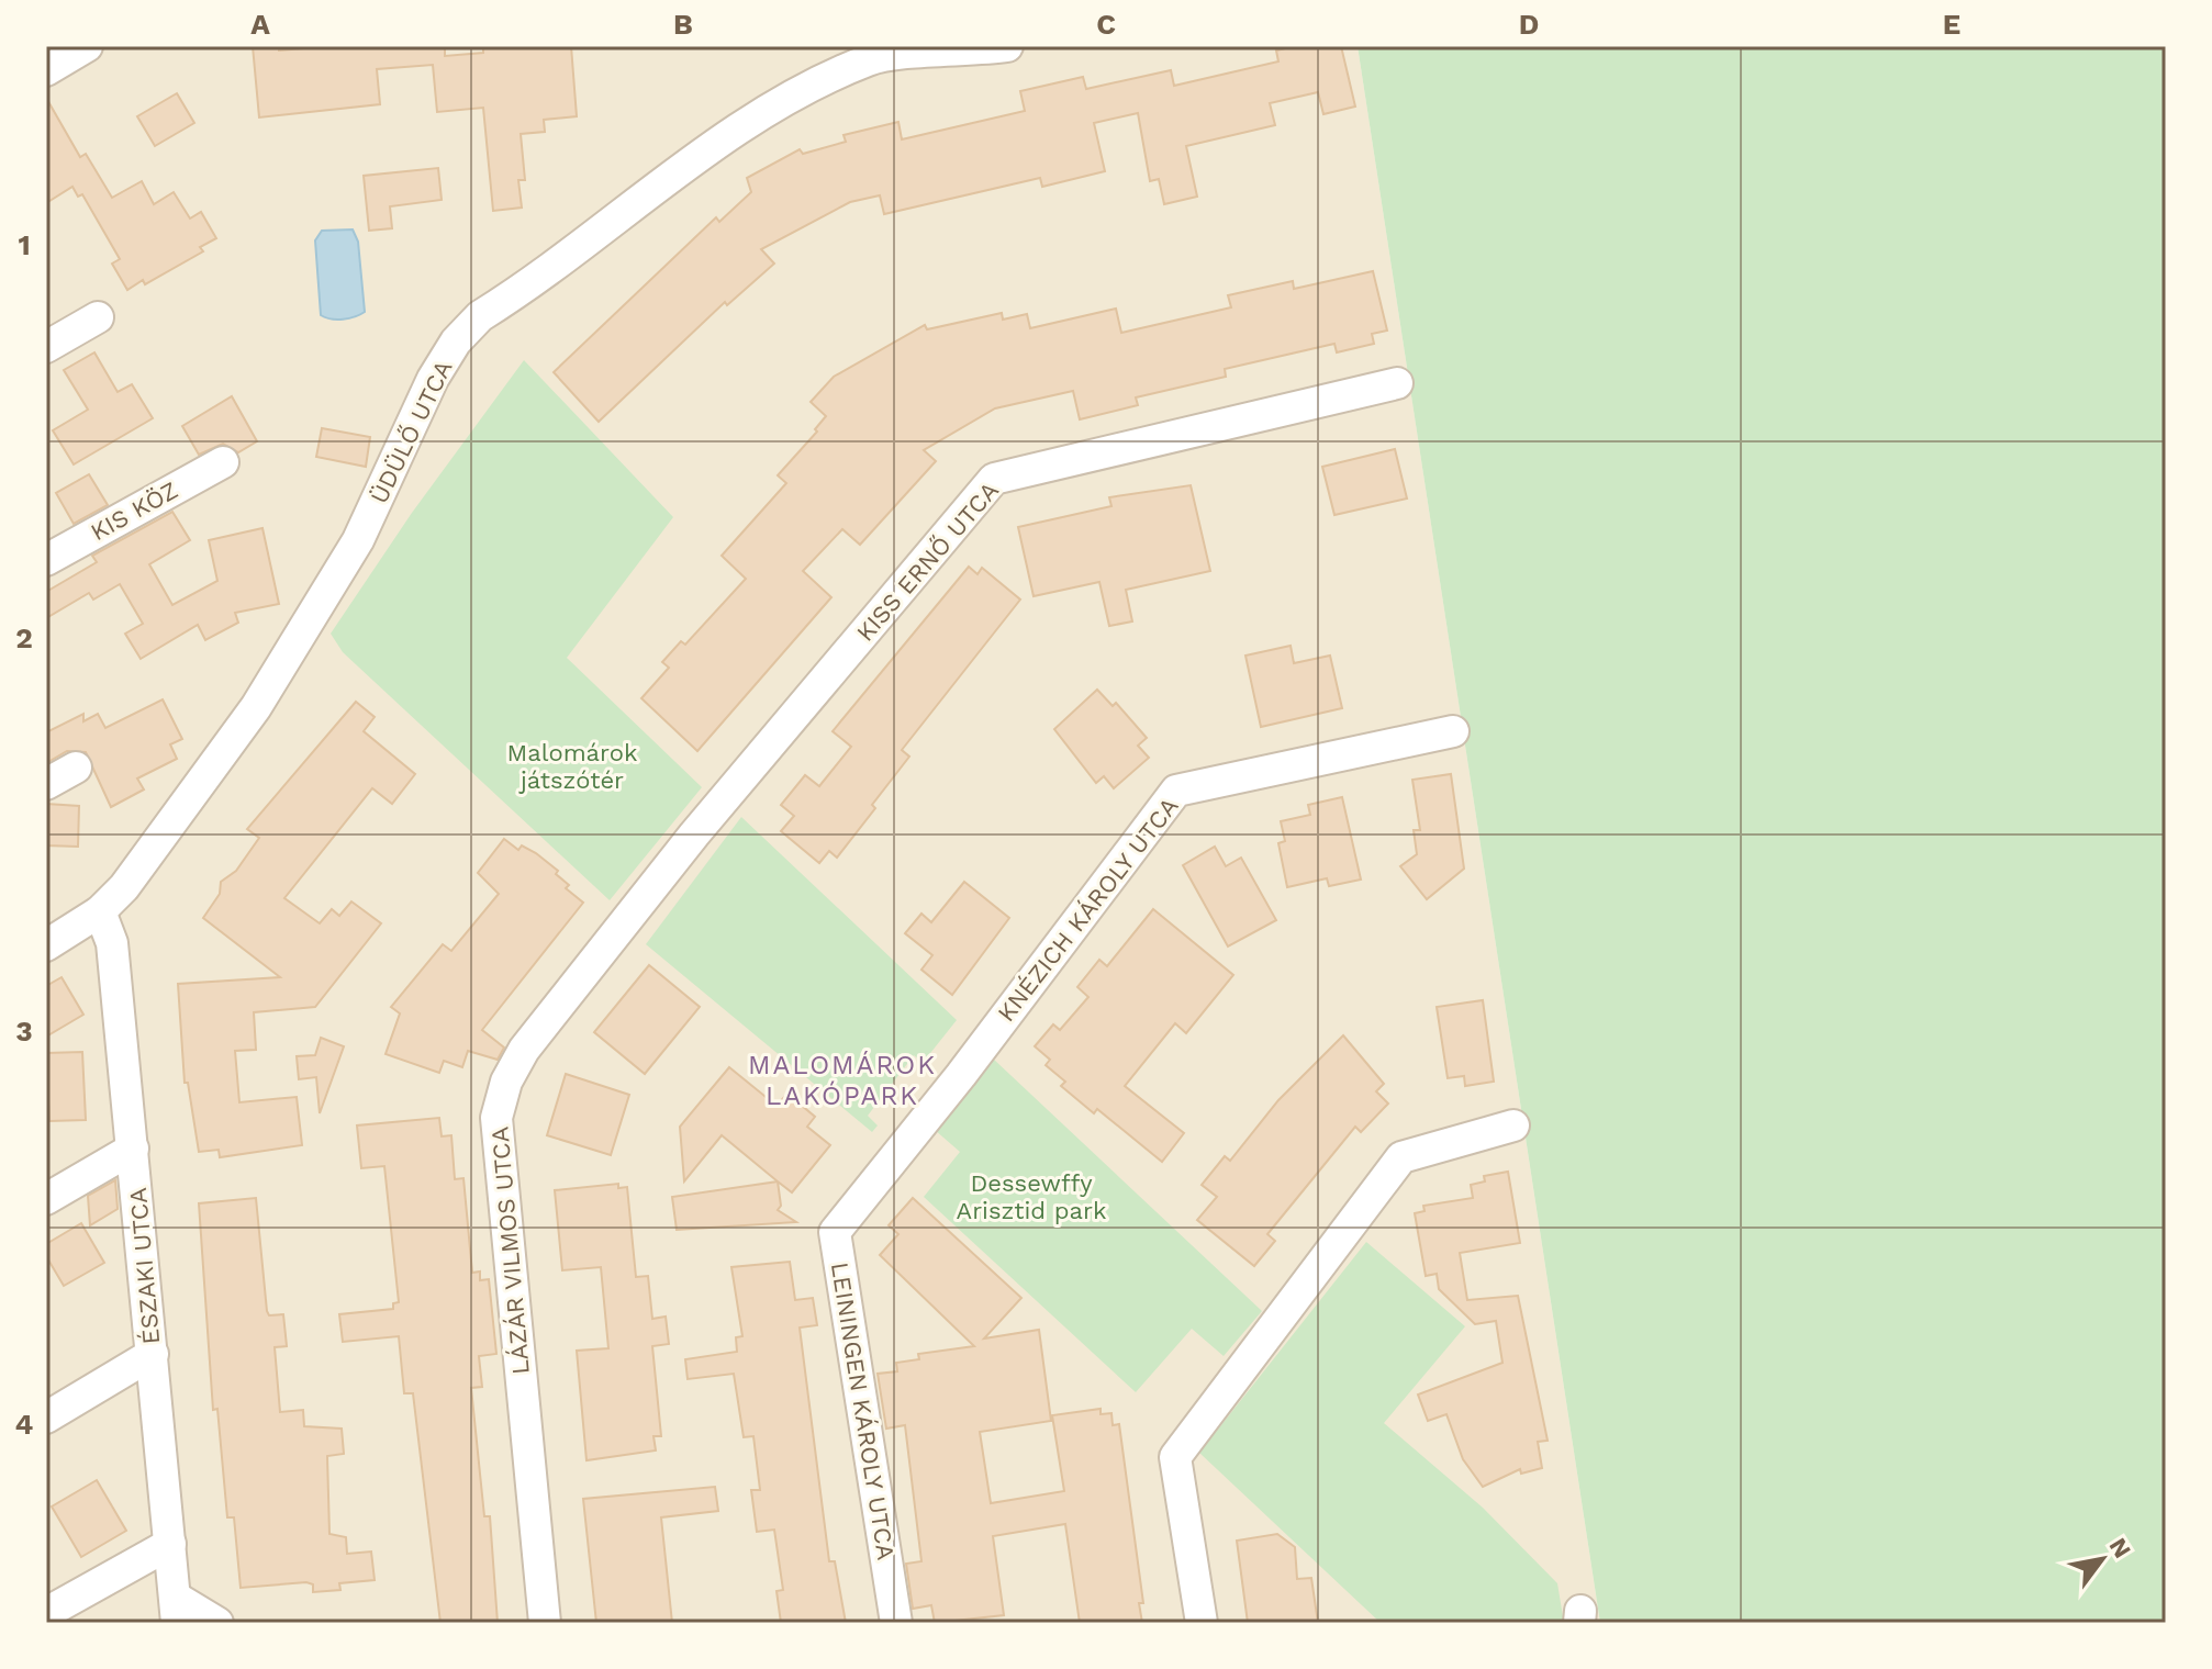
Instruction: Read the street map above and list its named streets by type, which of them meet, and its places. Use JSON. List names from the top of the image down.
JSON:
{
  "streets": {
    "street": [
      "ÜDÜLŐ UTCA",
      "KIS KÖZ",
      "KISS ERNŐ UTCA",
      "KNÉZICH KÁROLY UTCA",
      "LÁZÁR VILMOS UTCA",
      "ÉSZAKI UTCA",
      "LEININGEN KÁROLY UTCA"
    ]
  },
  "crossings": [
    ["ÜDÜLŐ UTCA", "ÉSZAKI UTCA"],
    ["KISS ERNŐ UTCA", "LÁZÁR VILMOS UTCA"],
    ["KNÉZICH KÁROLY UTCA", "LEININGEN KÁROLY UTCA"]
  ],
  "districts": ["MALOMÁROK LAKÓPARK"],
  "parks": ["Malomárok játszótér", "Dessewffy Arisztid park"],
  "north": "top right",
  "grid": {
    "columns": [
      "A",
      "B",
      "C",
      "D",
      "E"
    ],
    "rows": [
      "1",
      "2",
      "3",
      "4"
    ]
  }
}
